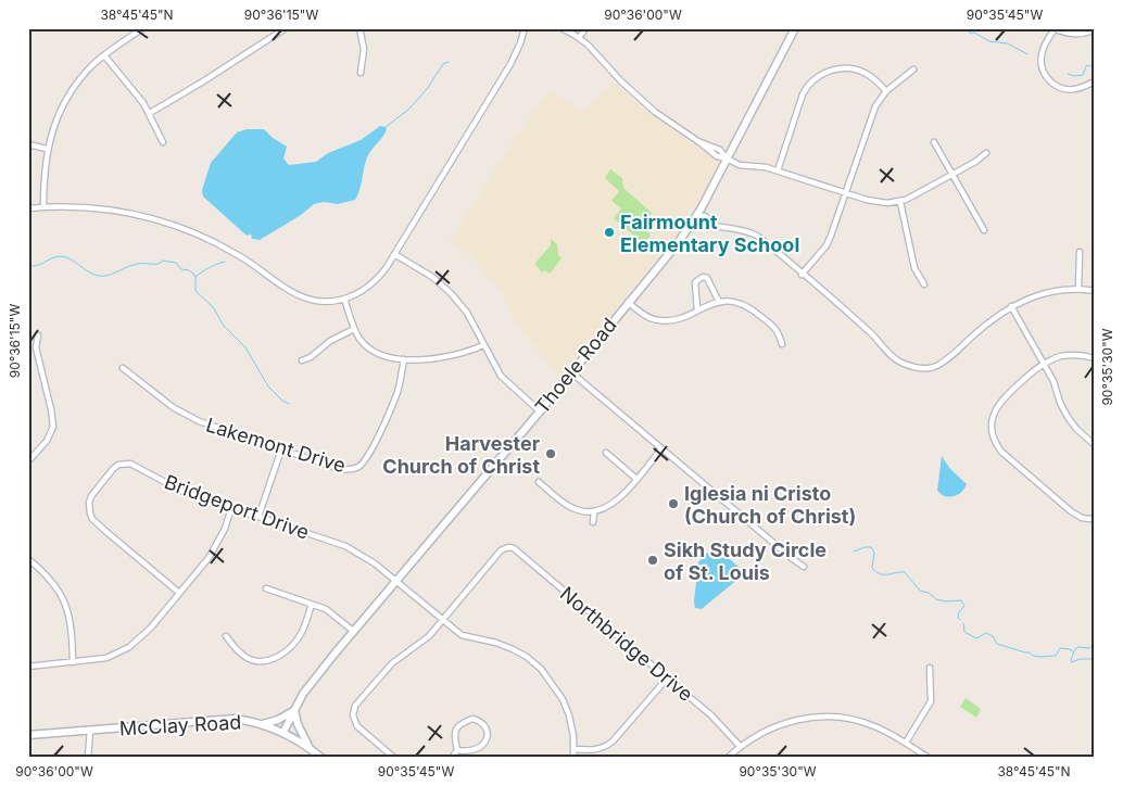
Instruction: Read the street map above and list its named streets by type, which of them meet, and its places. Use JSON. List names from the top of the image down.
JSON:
{
  "streets": {
    "main road": ["Thoele Road", "McClay Road"],
    "street": ["Lakemont Drive", "Bridgeport Drive", "Northbridge Drive"]
  },
  "crossings": [
    ["Thoele Road", "Bridgeport Drive"],
    ["Thoele Road", "McClay Road"],
    ["Bridgeport Drive", "Northbridge Drive"]
  ],
  "places": [
    "Fairmount Elementary School",
    "Harvester Church of Christ",
    "Iglesia ni Cristo (Church of Christ)",
    "Sikh Study Circle of St. Louis"
  ],
  "coordinates": [
    "38°45'45\"N",
    "90°36'15\"W",
    "90°36'00\"W",
    "90°35'45\"W",
    "90°35'30\"W"
  ]
}
